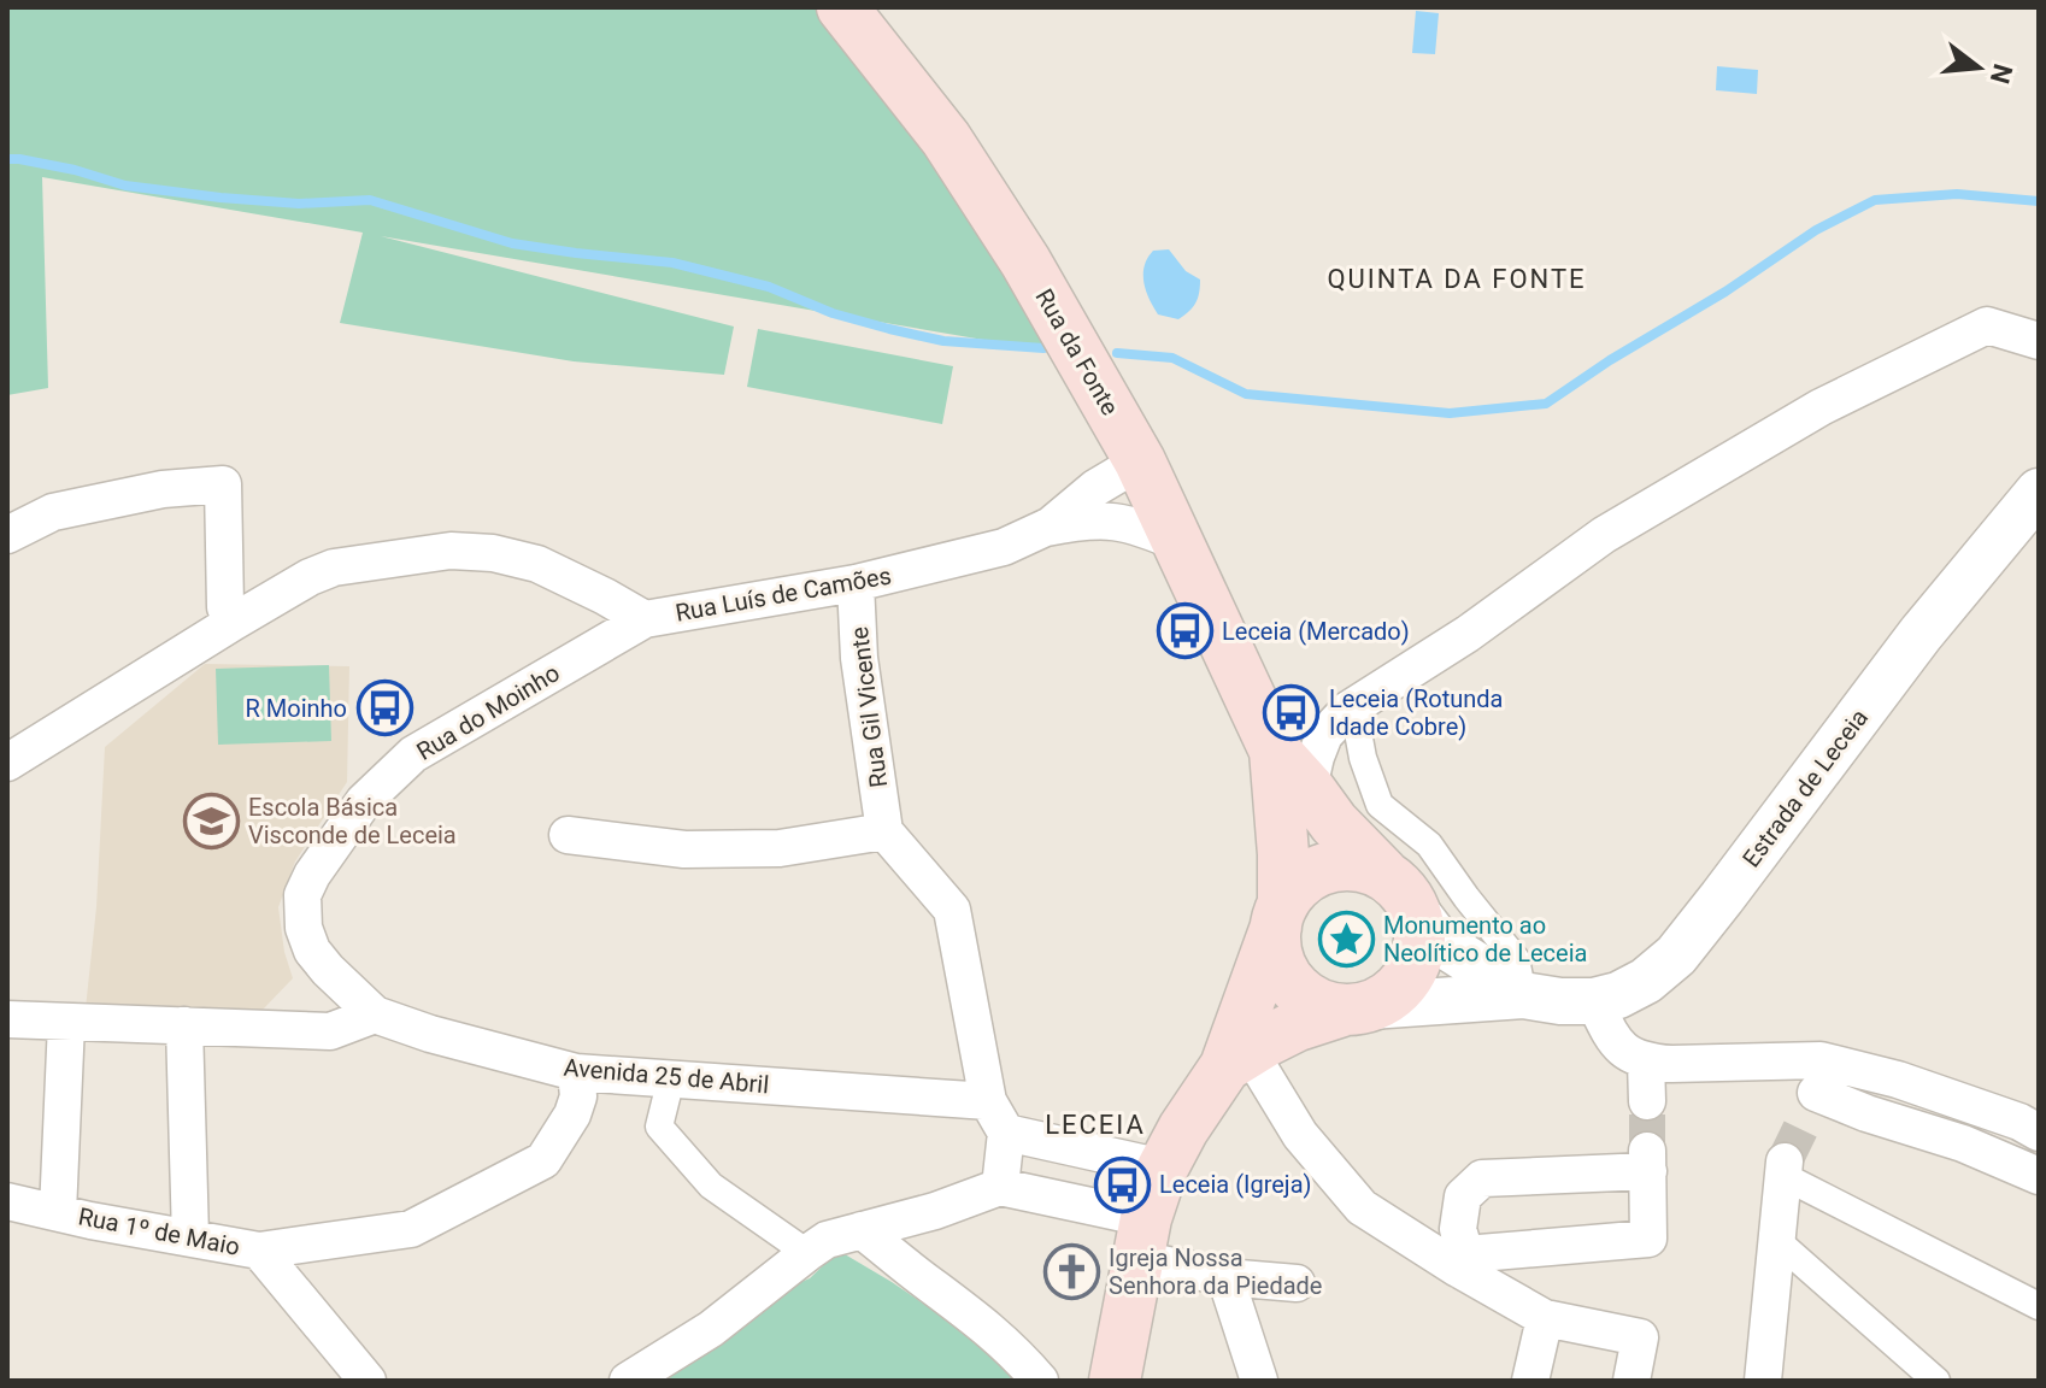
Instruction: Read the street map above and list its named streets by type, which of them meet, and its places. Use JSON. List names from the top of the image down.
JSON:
{
  "streets": {
    "main road": ["Rua da Fonte", "Estrada de Leceia"],
    "street": [
      "Rua Luís de Camões",
      "Rua Gil Vicente",
      "Rua do Moinho",
      "Avenida 25 de Abril",
      "Rua 1º de Maio"
    ]
  },
  "crossings": [
    ["Rua da Fonte", "Rua Luís de Camões"],
    ["Rua da Fonte", "Estrada de Leceia"],
    ["Rua Luís de Camões", "Rua Gil Vicente"],
    ["Rua Luís de Camões", "Rua do Moinho"],
    ["Rua do Moinho", "Avenida 25 de Abril"],
    ["Estrada de Leceia", "Avenida 25 de Abril"]
  ],
  "districts": ["QUINTA DA FONTE", "LECEIA"],
  "places": {
    "bus stop": [
      "Leceia (Mercado)",
      "R Moinho",
      "Leceia (Rotunda Idade Cobre)",
      "Leceia (Igreja)"
    ],
    "school or university": ["Escola Básica Visconde de Leceia"],
    "place": ["Monumento ao Neolítico de Leceia"],
    "church": ["Igreja Nossa Senhora da Piedade"]
  },
  "north": "right"
}
